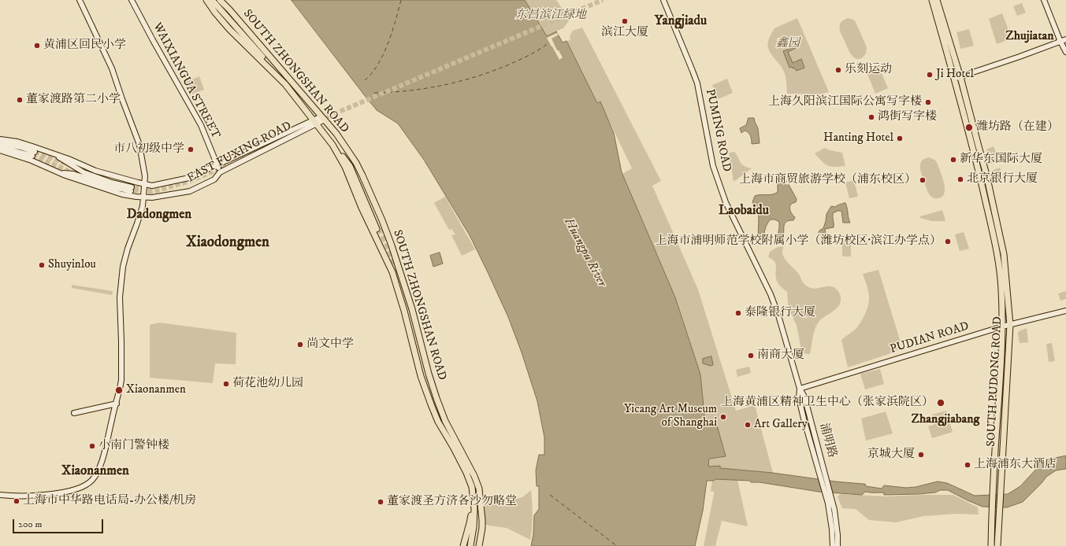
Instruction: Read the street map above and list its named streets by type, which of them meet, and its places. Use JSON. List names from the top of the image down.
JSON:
{
  "streets": {
    "main road": [
      "SOUTH ZHONGSHAN ROAD",
      "WAIXIANGUA STREET",
      "PUMING ROAD",
      "EAST FUXING ROAD",
      "PUDIAN ROAD",
      "SOUTH PUDONG ROAD",
      "浦明路"
    ]
  },
  "crossings": [
    ["SOUTH ZHONGSHAN ROAD", "EAST FUXING ROAD"],
    ["WAIXIANGUA STREET", "EAST FUXING ROAD"],
    ["PUMING ROAD", "PUDIAN ROAD"],
    ["PUMING ROAD", "浦明路"],
    ["PUDIAN ROAD", "SOUTH PUDONG ROAD"],
    ["PUDIAN ROAD", "浦明路"]
  ],
  "districts": [
    "Yangjiadu",
    "Zhujiatan",
    "Laobaidu",
    "Dadongmen",
    "Xiaodongmen",
    "Zhangjiabang",
    "Xiaonanmen"
  ],
  "water": ["Huangpu River"],
  "parks": ["东昌滨江绿地", "鑫园"],
  "places": [
    "滨江大厦",
    "黄浦区回民小学",
    "乐刻运动",
    "Ji Hotel",
    "董家渡路第二小学",
    "上海久阳滨江国际公寓写字楼",
    "鸿街写字楼",
    "潍坊路（在建）",
    "Hanting Hotel",
    "市八初级中学",
    "新华东国际大厦",
    "北京银行大厦",
    "上海市商贸旅游学校（浦东校区）",
    "上海市浦明师范学校附属小学（潍坊校区·滨江办学点）",
    "Shuyinlou",
    "泰隆银行大厦",
    "尚文中学",
    "南商大厦",
    "荷花池幼儿园",
    "Xiaonanmen",
    "上海黄浦区精神卫生中心（张家浜院区）",
    "Yicang Art Museum of Shanghai",
    "Art Gallery",
    "小南门警钟楼",
    "京城大厦",
    "上海浦东大酒店",
    "上海市中华路电话局-办公楼/机房",
    "董家渡圣方济各沙勿略堂"
  ],
  "scale_bar": "200 m"
}
